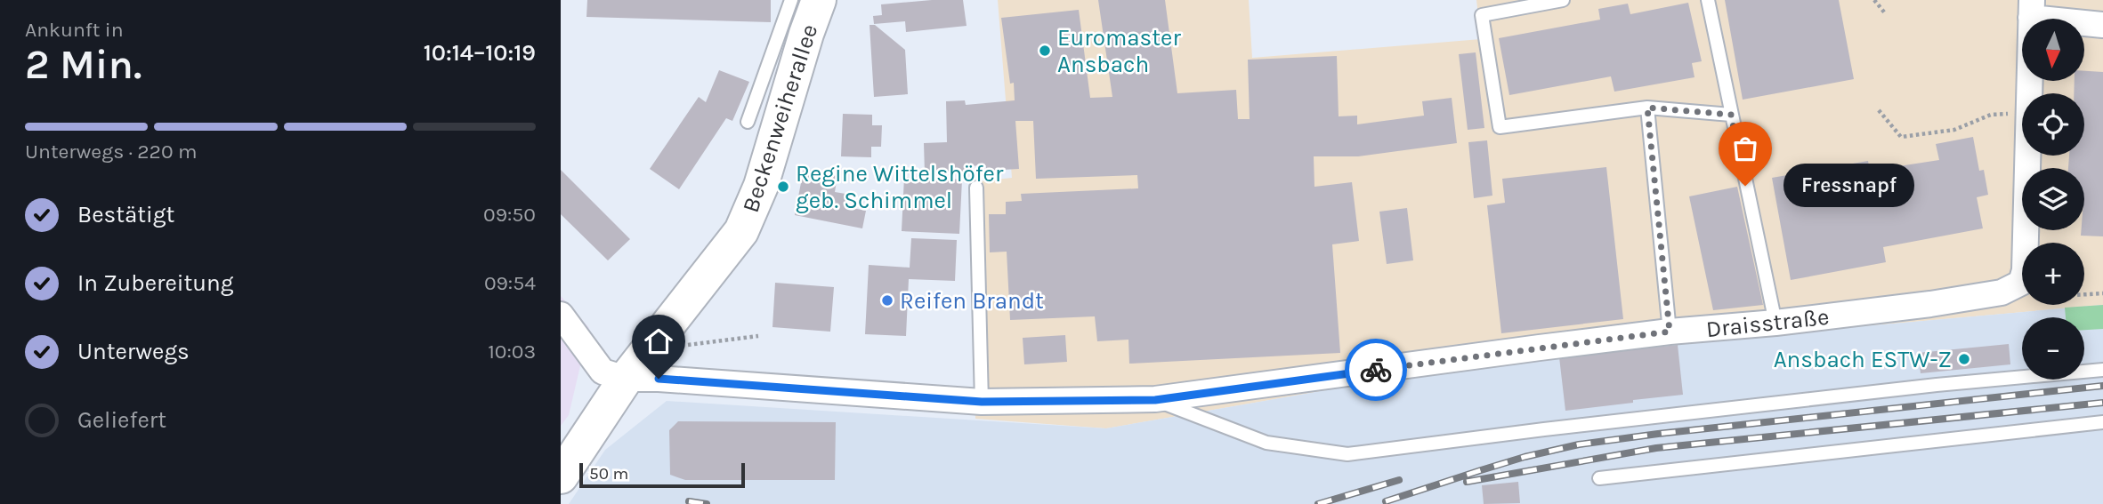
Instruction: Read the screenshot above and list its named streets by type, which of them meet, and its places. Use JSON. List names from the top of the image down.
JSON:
{
  "streets": {
    "main road": ["Beckenweiherallee"],
    "street": ["Draisstraße"]
  },
  "crossings": [
    ["Beckenweiherallee", "Draisstraße"]
  ],
  "places": [
    "Euromaster Ansbach",
    "Fressnapf",
    "Regine Wittelshöfer geb. Schimmel",
    "Reifen Brandt",
    "Ansbach ESTW-Z"
  ],
  "scale_bar": "50 m",
  "north": "bottom",
  "page": {
    "heading": ["2 Min.", "Ankunft in", "10:14–10:19"],
    "map_buttons": ["+", "−"],
    "bar": "Unterwegs · 220 m",
    "bubble": "Fressnapf",
    "list": [
      ["Bestätigt", "09:50"],
      ["In Zubereitung", "09:54"],
      ["Unterwegs", "10:03"],
      "Geliefert"
    ],
    "scale": "50 m"
  }
}
